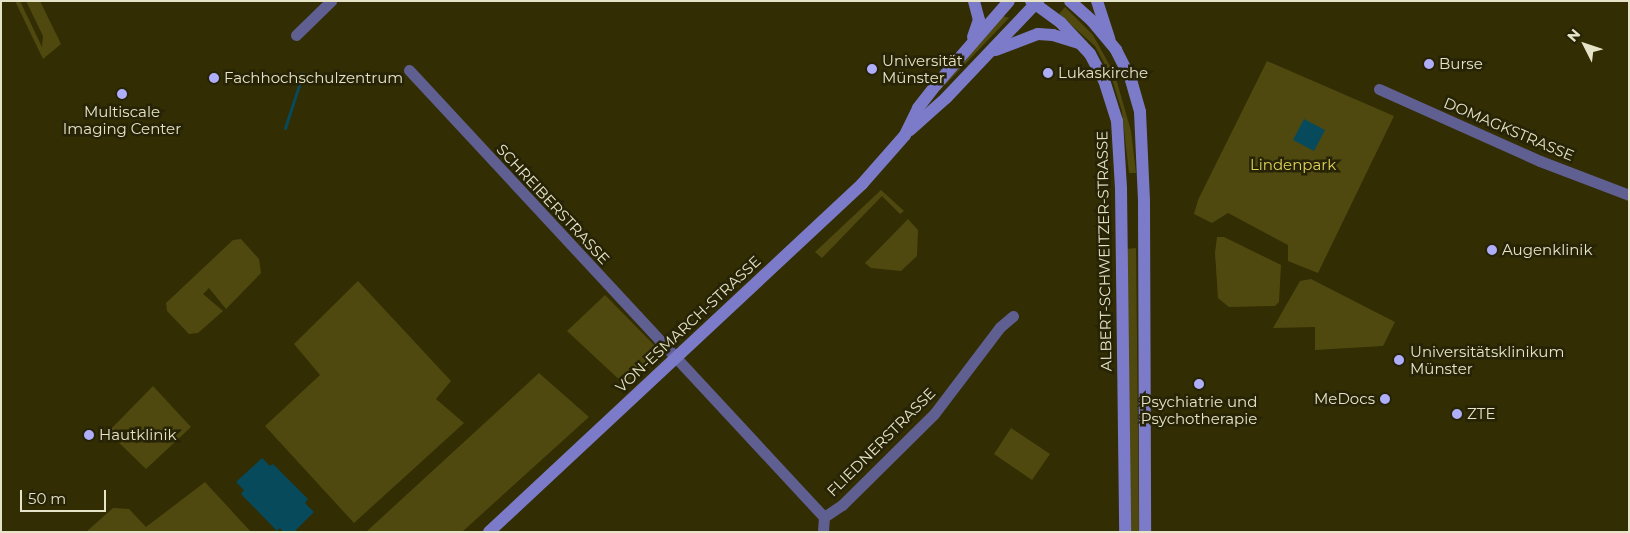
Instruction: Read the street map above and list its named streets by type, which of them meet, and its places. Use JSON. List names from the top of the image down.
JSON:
{
  "streets": {
    "street": [
      "DOMAGKSTRASSE",
      "SCHREIBERSTRASSE",
      "ALBERT-SCHWEITZER-STRASSE",
      "VON-ESMARCH-STRASSE",
      "FLIEDNERSTRASSE"
    ]
  },
  "crossings": [
    ["SCHREIBERSTRASSE", "VON-ESMARCH-STRASSE"],
    ["SCHREIBERSTRASSE", "FLIEDNERSTRASSE"],
    ["ALBERT-SCHWEITZER-STRASSE", "VON-ESMARCH-STRASSE"],
    ["VON-ESMARCH-STRASSE", "FLIEDNERSTRASSE"]
  ],
  "parks": ["Lindenpark"],
  "places": [
    "Burse",
    "Universität Münster",
    "Lukaskirche",
    "Fachhochschulzentrum",
    "Multiscale Imaging Center",
    "Augenklinik",
    "Universitätsklinikum Münster",
    "Psychiatrie und Psychotherapie",
    "MeDocs",
    "ZTE",
    "Hautklinik"
  ],
  "scale_bar": "50 m",
  "north": "top left"
}
